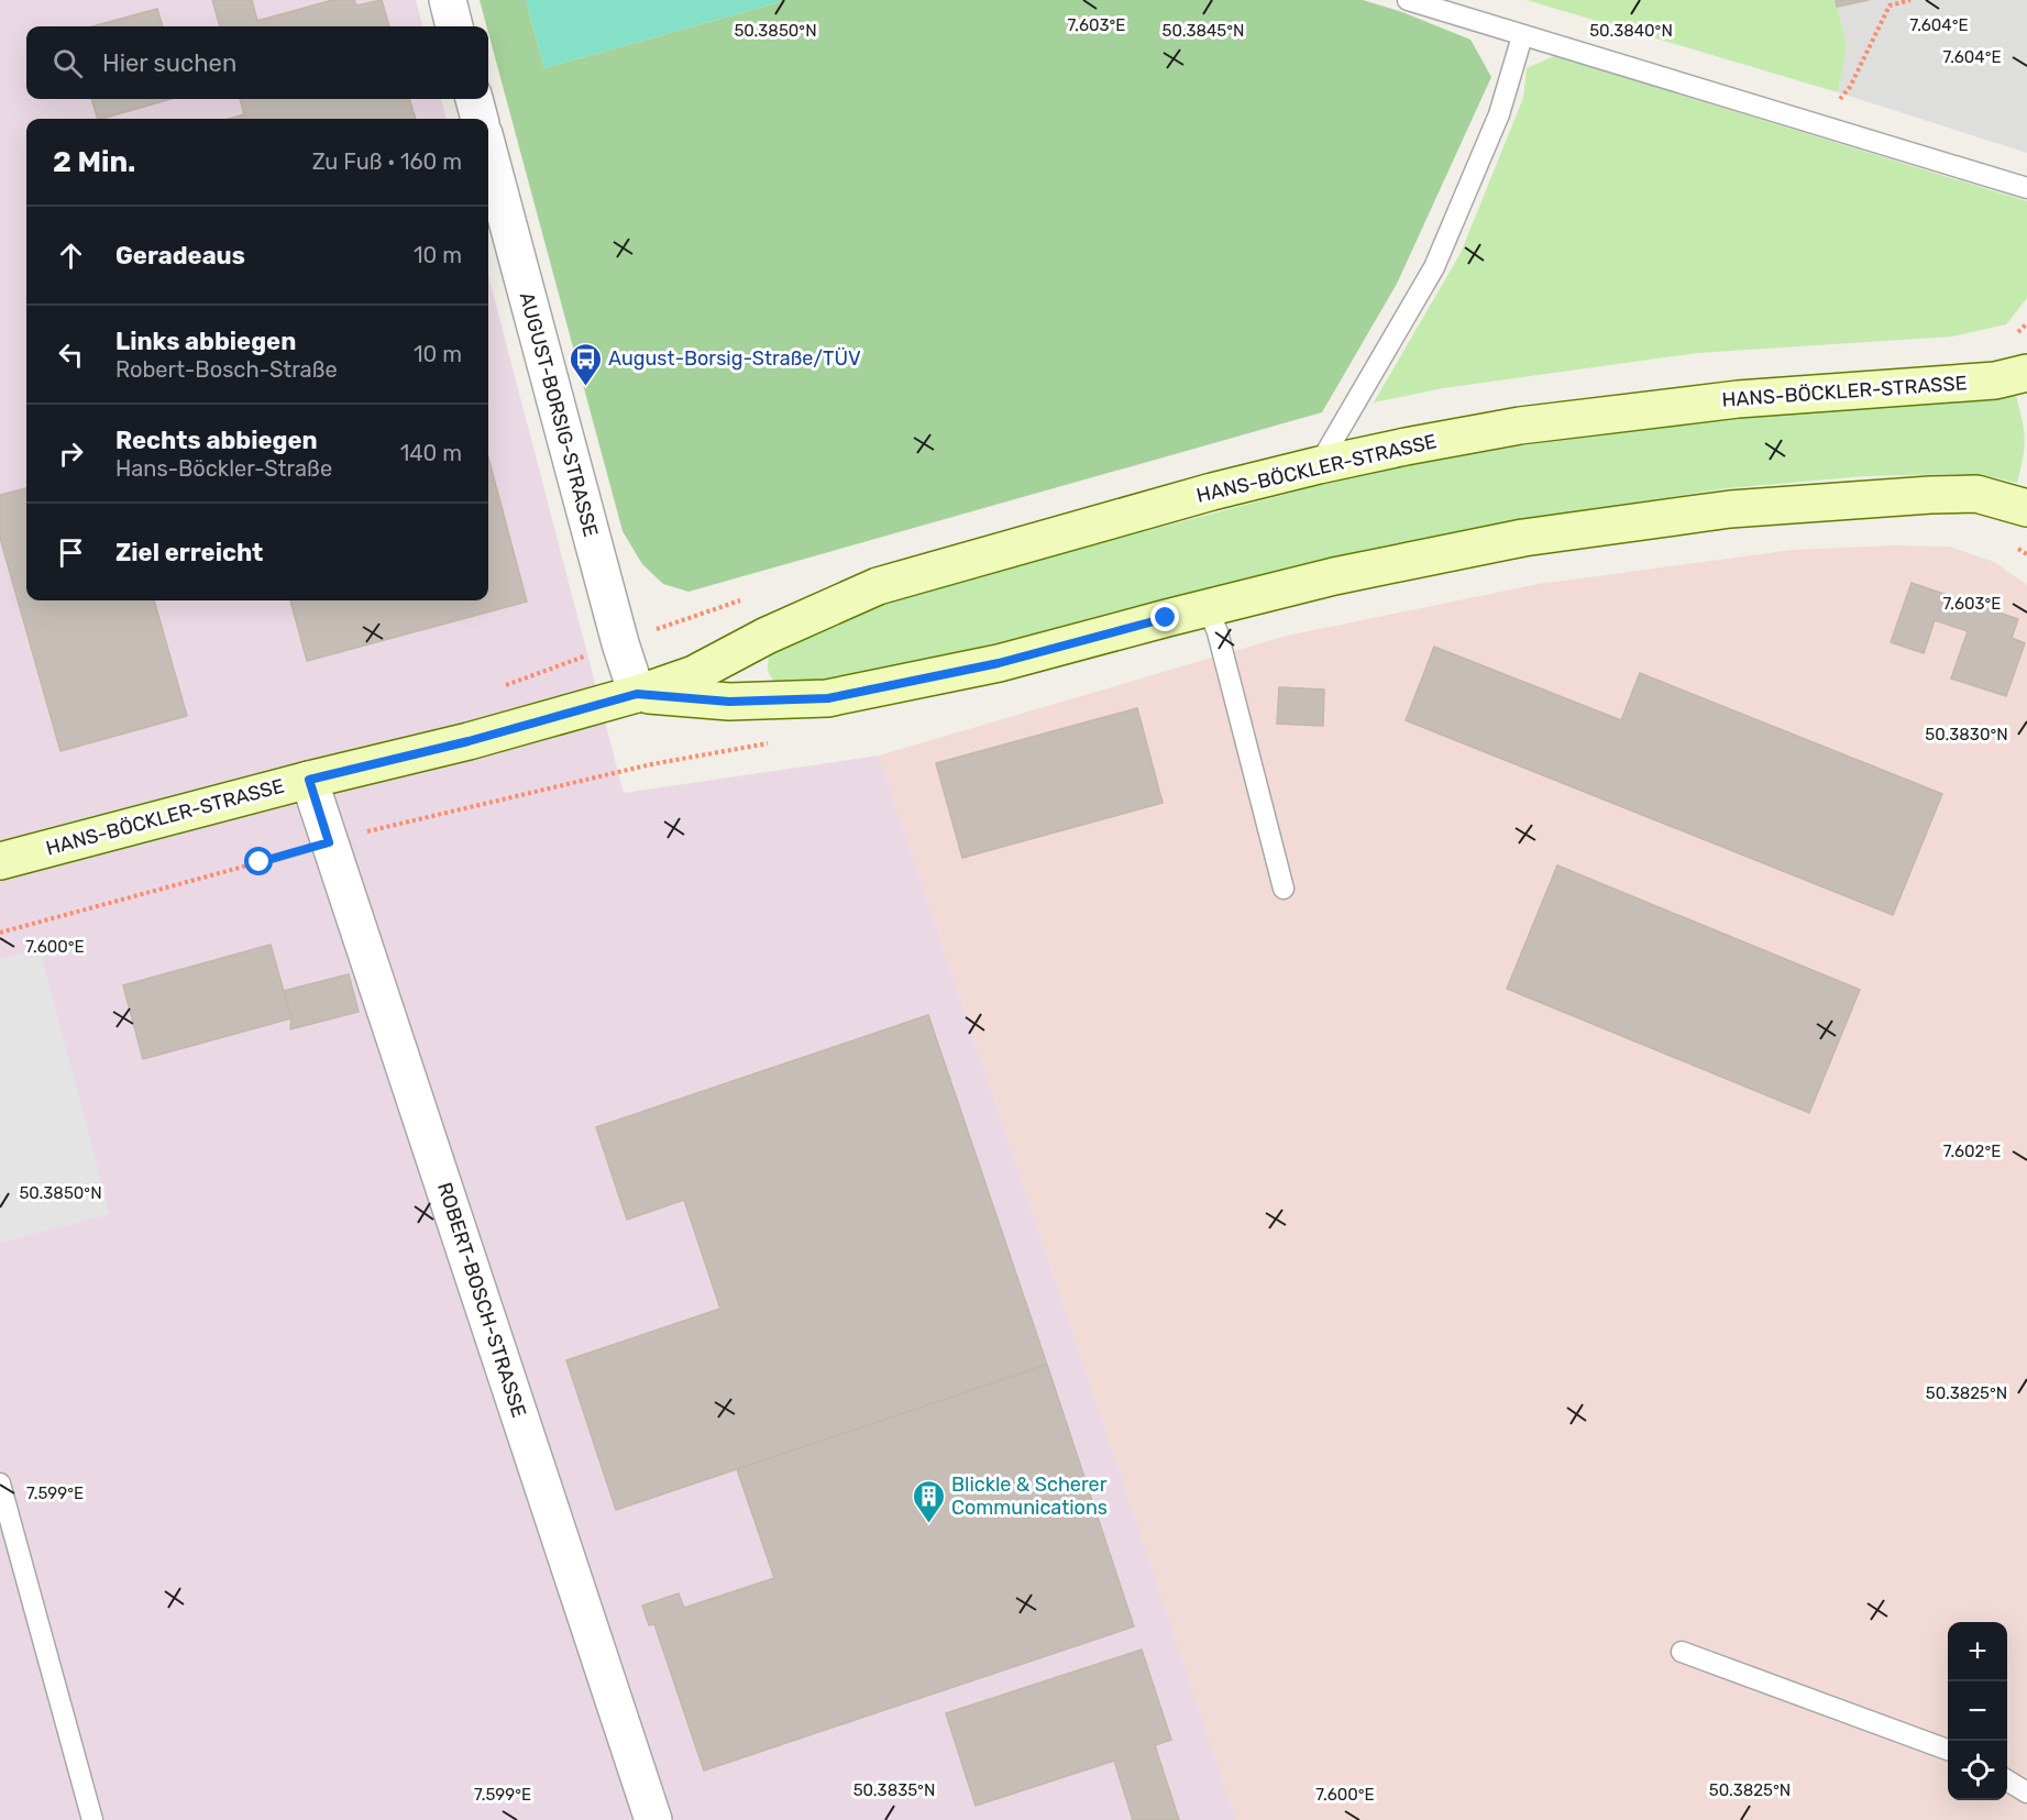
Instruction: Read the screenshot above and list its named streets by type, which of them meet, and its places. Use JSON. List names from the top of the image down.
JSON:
{
  "streets": {
    "main road": ["HANS-BÖCKLER-STRASSE"],
    "street": ["AUGUST-BORSIG-STRASSE", "ROBERT-BOSCH-STRASSE"]
  },
  "crossings": [
    ["HANS-BÖCKLER-STRASSE", "AUGUST-BORSIG-STRASSE"],
    ["HANS-BÖCKLER-STRASSE", "ROBERT-BOSCH-STRASSE"]
  ],
  "places": {
    "bus stop": ["August-Borsig-Straße/TÜV"],
    "building": ["Blickle & Scherer Communications"]
  },
  "page": {
    "search": "Hier suchen",
    "heading": ["2 Min.", "Zu Fuß · 160 m"],
    "list": [
      ["Geradeaus", "10 m"],
      ["Links abbiegen", "Robert-Bosch-Straße", "10 m"],
      ["Rechts abbiegen", "Hans-Böckler-Straße", "140 m"],
      "Ziel erreicht"
    ],
    "map_buttons": ["+", "−"]
  },
  "coordinates": [
    "7.604°E",
    "7.603°E",
    "50.3850°N",
    "50.3845°N",
    "50.3840°N",
    "50.3830°N",
    "7.600°E",
    "7.602°E",
    "50.3825°N",
    "7.599°E",
    "50.3835°N"
  ]
}
